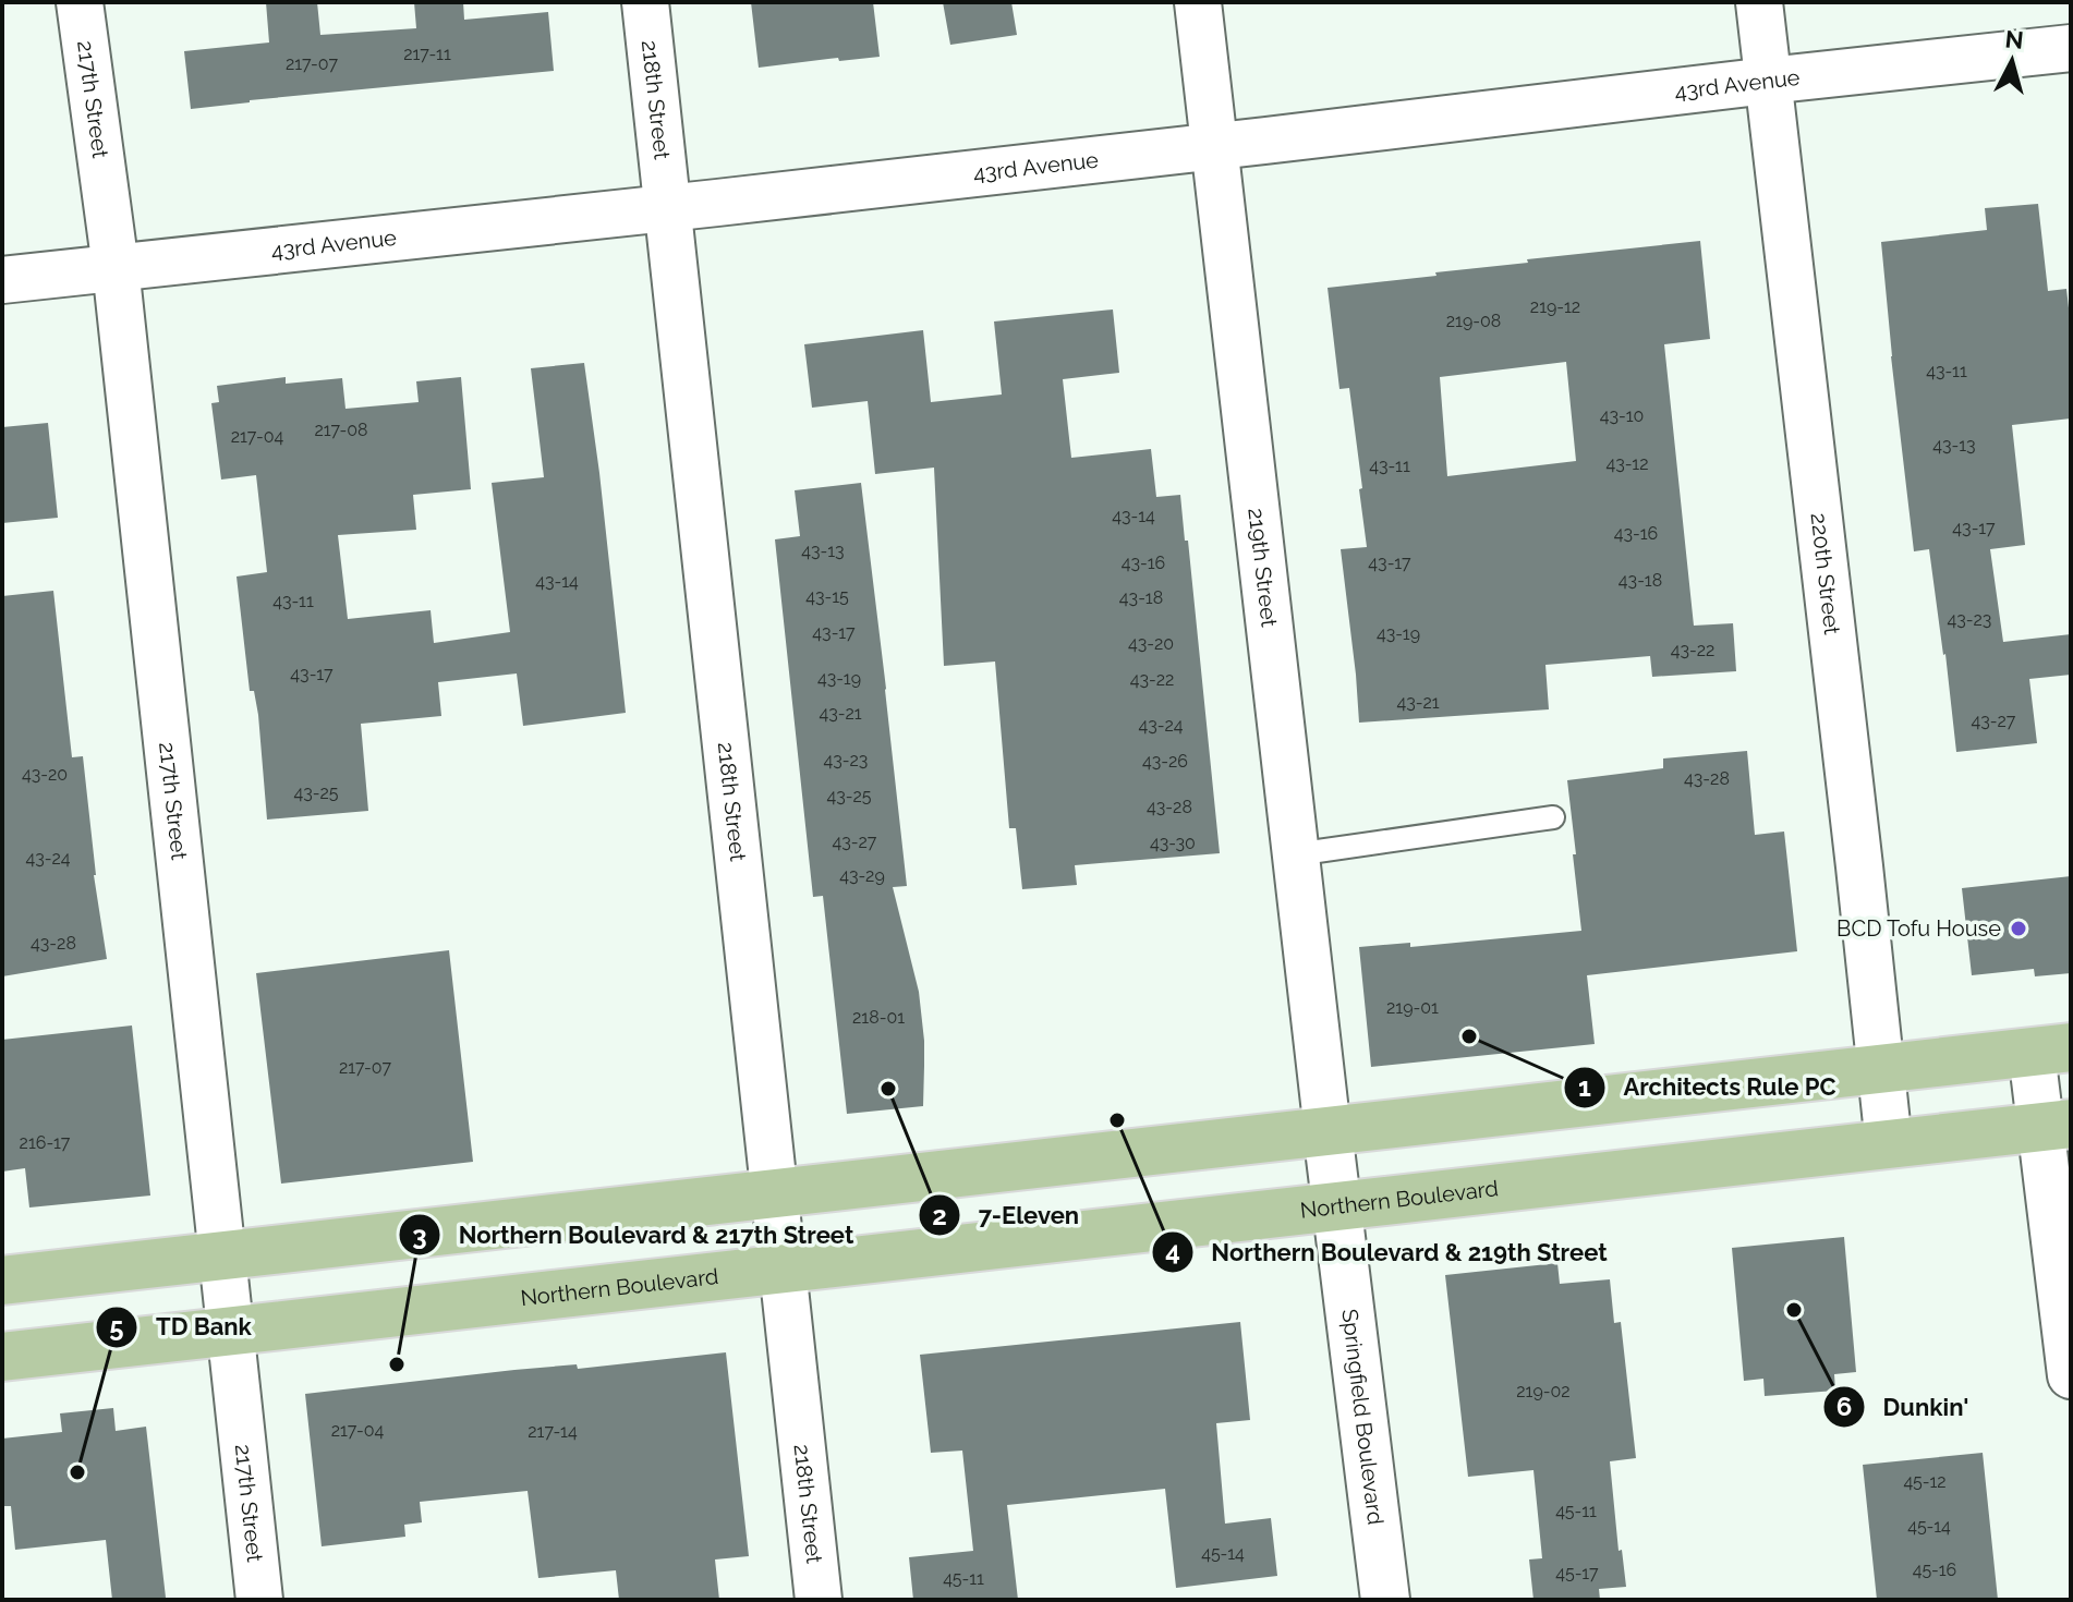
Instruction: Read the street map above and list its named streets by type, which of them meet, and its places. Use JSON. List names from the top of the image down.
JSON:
{
  "streets": {
    "main road": ["Northern Boulevard", "Springfield Boulevard"],
    "street": [
      "43rd Avenue",
      "217th Street",
      "218th Street",
      "219th Street",
      "220th Street"
    ]
  },
  "crossings": [
    ["43rd Avenue", "217th Street"],
    ["43rd Avenue", "218th Street"],
    ["43rd Avenue", "219th Street"],
    ["43rd Avenue", "220th Street"],
    ["217th Street", "Northern Boulevard"],
    ["218th Street", "Northern Boulevard"],
    ["219th Street", "Springfield Boulevard"],
    ["220th Street", "Northern Boulevard"],
    ["Northern Boulevard", "Springfield Boulevard"]
  ],
  "places": [
    "BCD Tofu House",
    "Architects Rule PC",
    "7-Eleven",
    "Northern Boulevard & 219th Street",
    "Dunkin'",
    "Northern Boulevard & 217th Street",
    "TD Bank"
  ],
  "house_numbers": [
    "217-11",
    "217-07",
    "219-12",
    "219-08",
    "43-11",
    "43-10",
    "217-08",
    "217-04",
    "43-13",
    "43-12",
    "43-11",
    "43-14",
    "43-17",
    "43-16",
    "43-13",
    "43-16",
    "43-17",
    "43-18",
    "43-14",
    "43-15",
    "43-18",
    "43-11",
    "43-23",
    "43-17",
    "43-19",
    "43-20",
    "43-22",
    "43-17",
    "43-19",
    "43-22",
    "43-21",
    "43-21",
    "43-27",
    "43-24",
    "43-23",
    "43-26",
    "43-20",
    "43-28",
    "43-25",
    "43-25",
    "43-28",
    "43-27",
    "43-30",
    "43-24",
    "43-29",
    "43-28",
    "219-01",
    "218-01",
    "217-07",
    "216-17",
    "219-02",
    "217-04",
    "217-14",
    "45-12",
    "45-11",
    "45-14",
    "45-14",
    "45-16",
    "45-17",
    "45-11"
  ],
  "north": "top"
}
